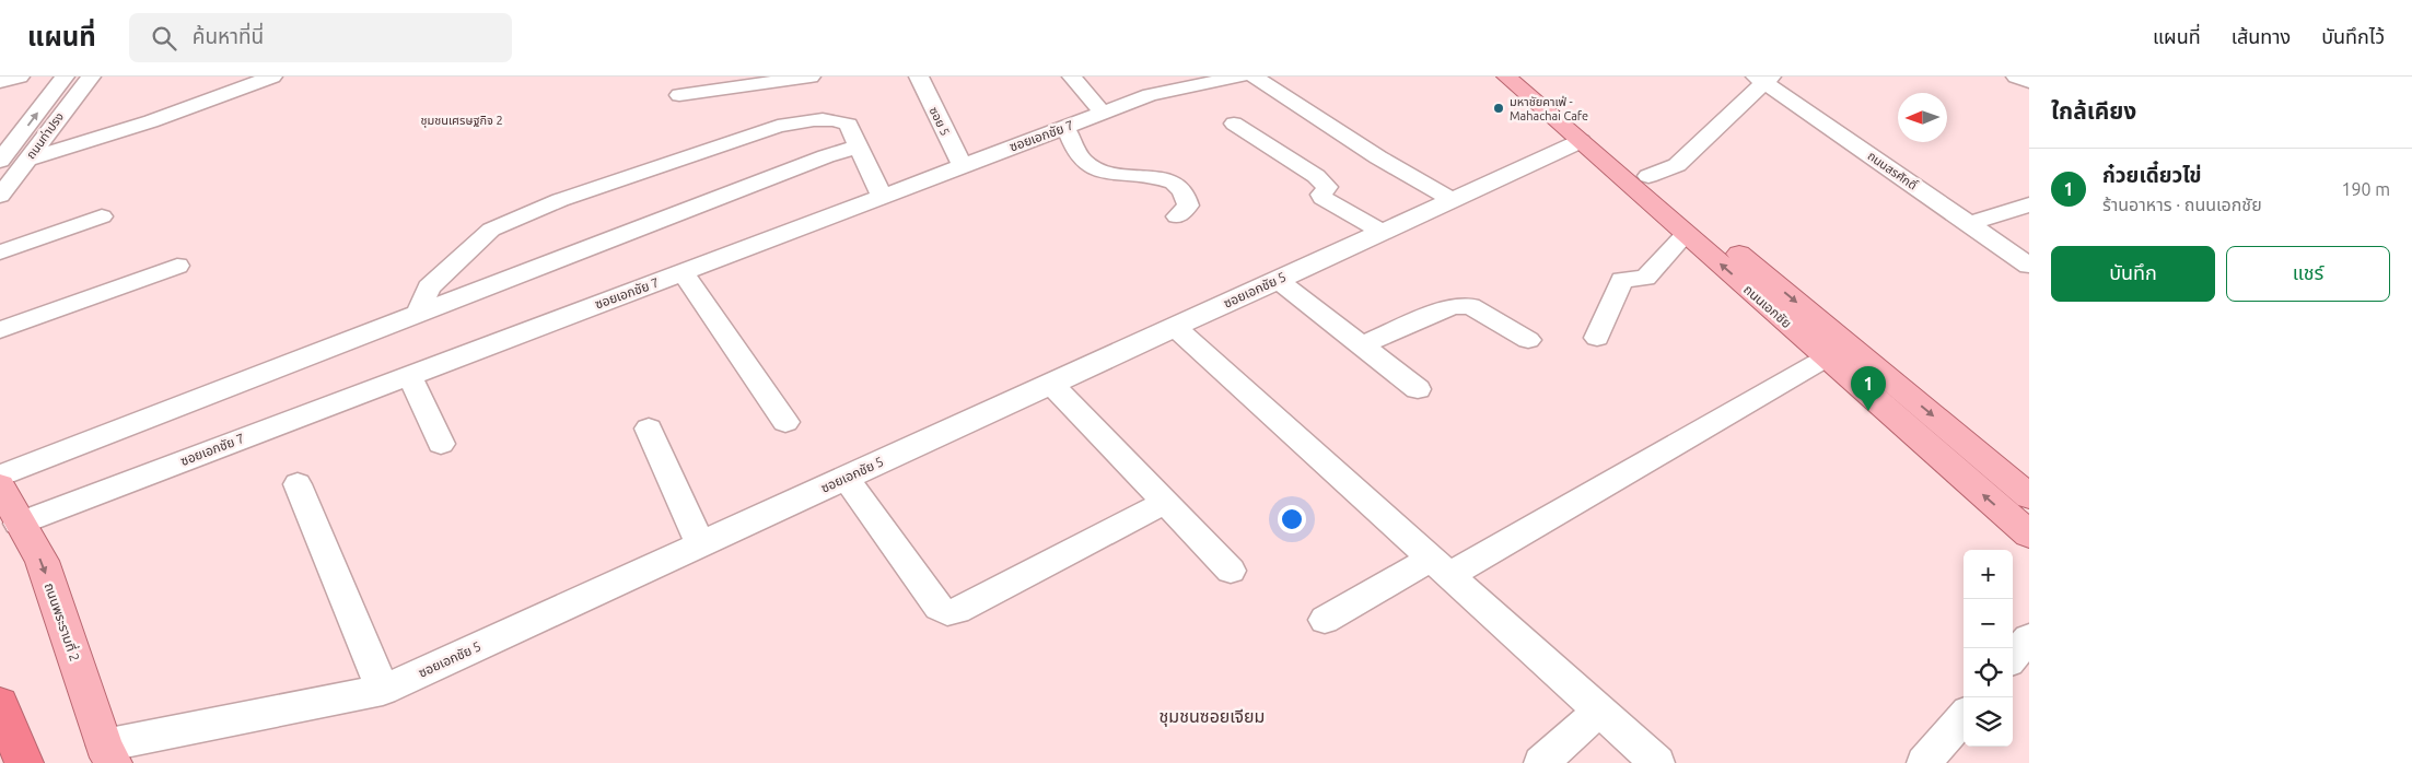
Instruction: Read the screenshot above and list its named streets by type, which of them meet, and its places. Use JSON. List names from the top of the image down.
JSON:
{
  "streets": {
    "main road": ["ถนนเอกชัย", "ถนนพระรามที่ 2"],
    "street": [
      "ซอย 5",
      "ถนนท่าปรง",
      "ซอยเอกชัย 7",
      "ถนนสรศักดิ์",
      "ซอยเอกชัย 5"
    ]
  },
  "crossings": [
    ["ซอย 5", "ซอยเอกชัย 7"],
    ["ซอยเอกชัย 7", "ถนนพระรามที่ 2"],
    ["ซอยเอกชัย 5", "ถนนเอกชัย"],
    ["ซอยเอกชัย 5", "ถนนพระรามที่ 2"]
  ],
  "one_way": ["ถนนพระรามที่ 2"],
  "districts": ["ชุมชนเศรษฐกิจ 2", "ชุมชนซอยเจียม"],
  "places": ["มหาชัยคาเฟ่ - Mahachai Cafe"],
  "north": "left",
  "page": {
    "header": "แผนที่",
    "search": "ค้นหาที่นี่",
    "nav": ["แผนที่", "เส้นทาง", "บันทึกไว้"],
    "heading": "ใกล้เคียง",
    "list": [
      {
        "mark": "1",
        "name": "ก๋วยเดี๋ยวไข่",
        "note": "ร้านอาหาร · ถนนเอกชัย",
        "value": "190 m"
      }
    ],
    "buttons": ["บันทึก", "แชร์"],
    "pins": "1",
    "map_buttons": ["+", "−"]
  }
}
